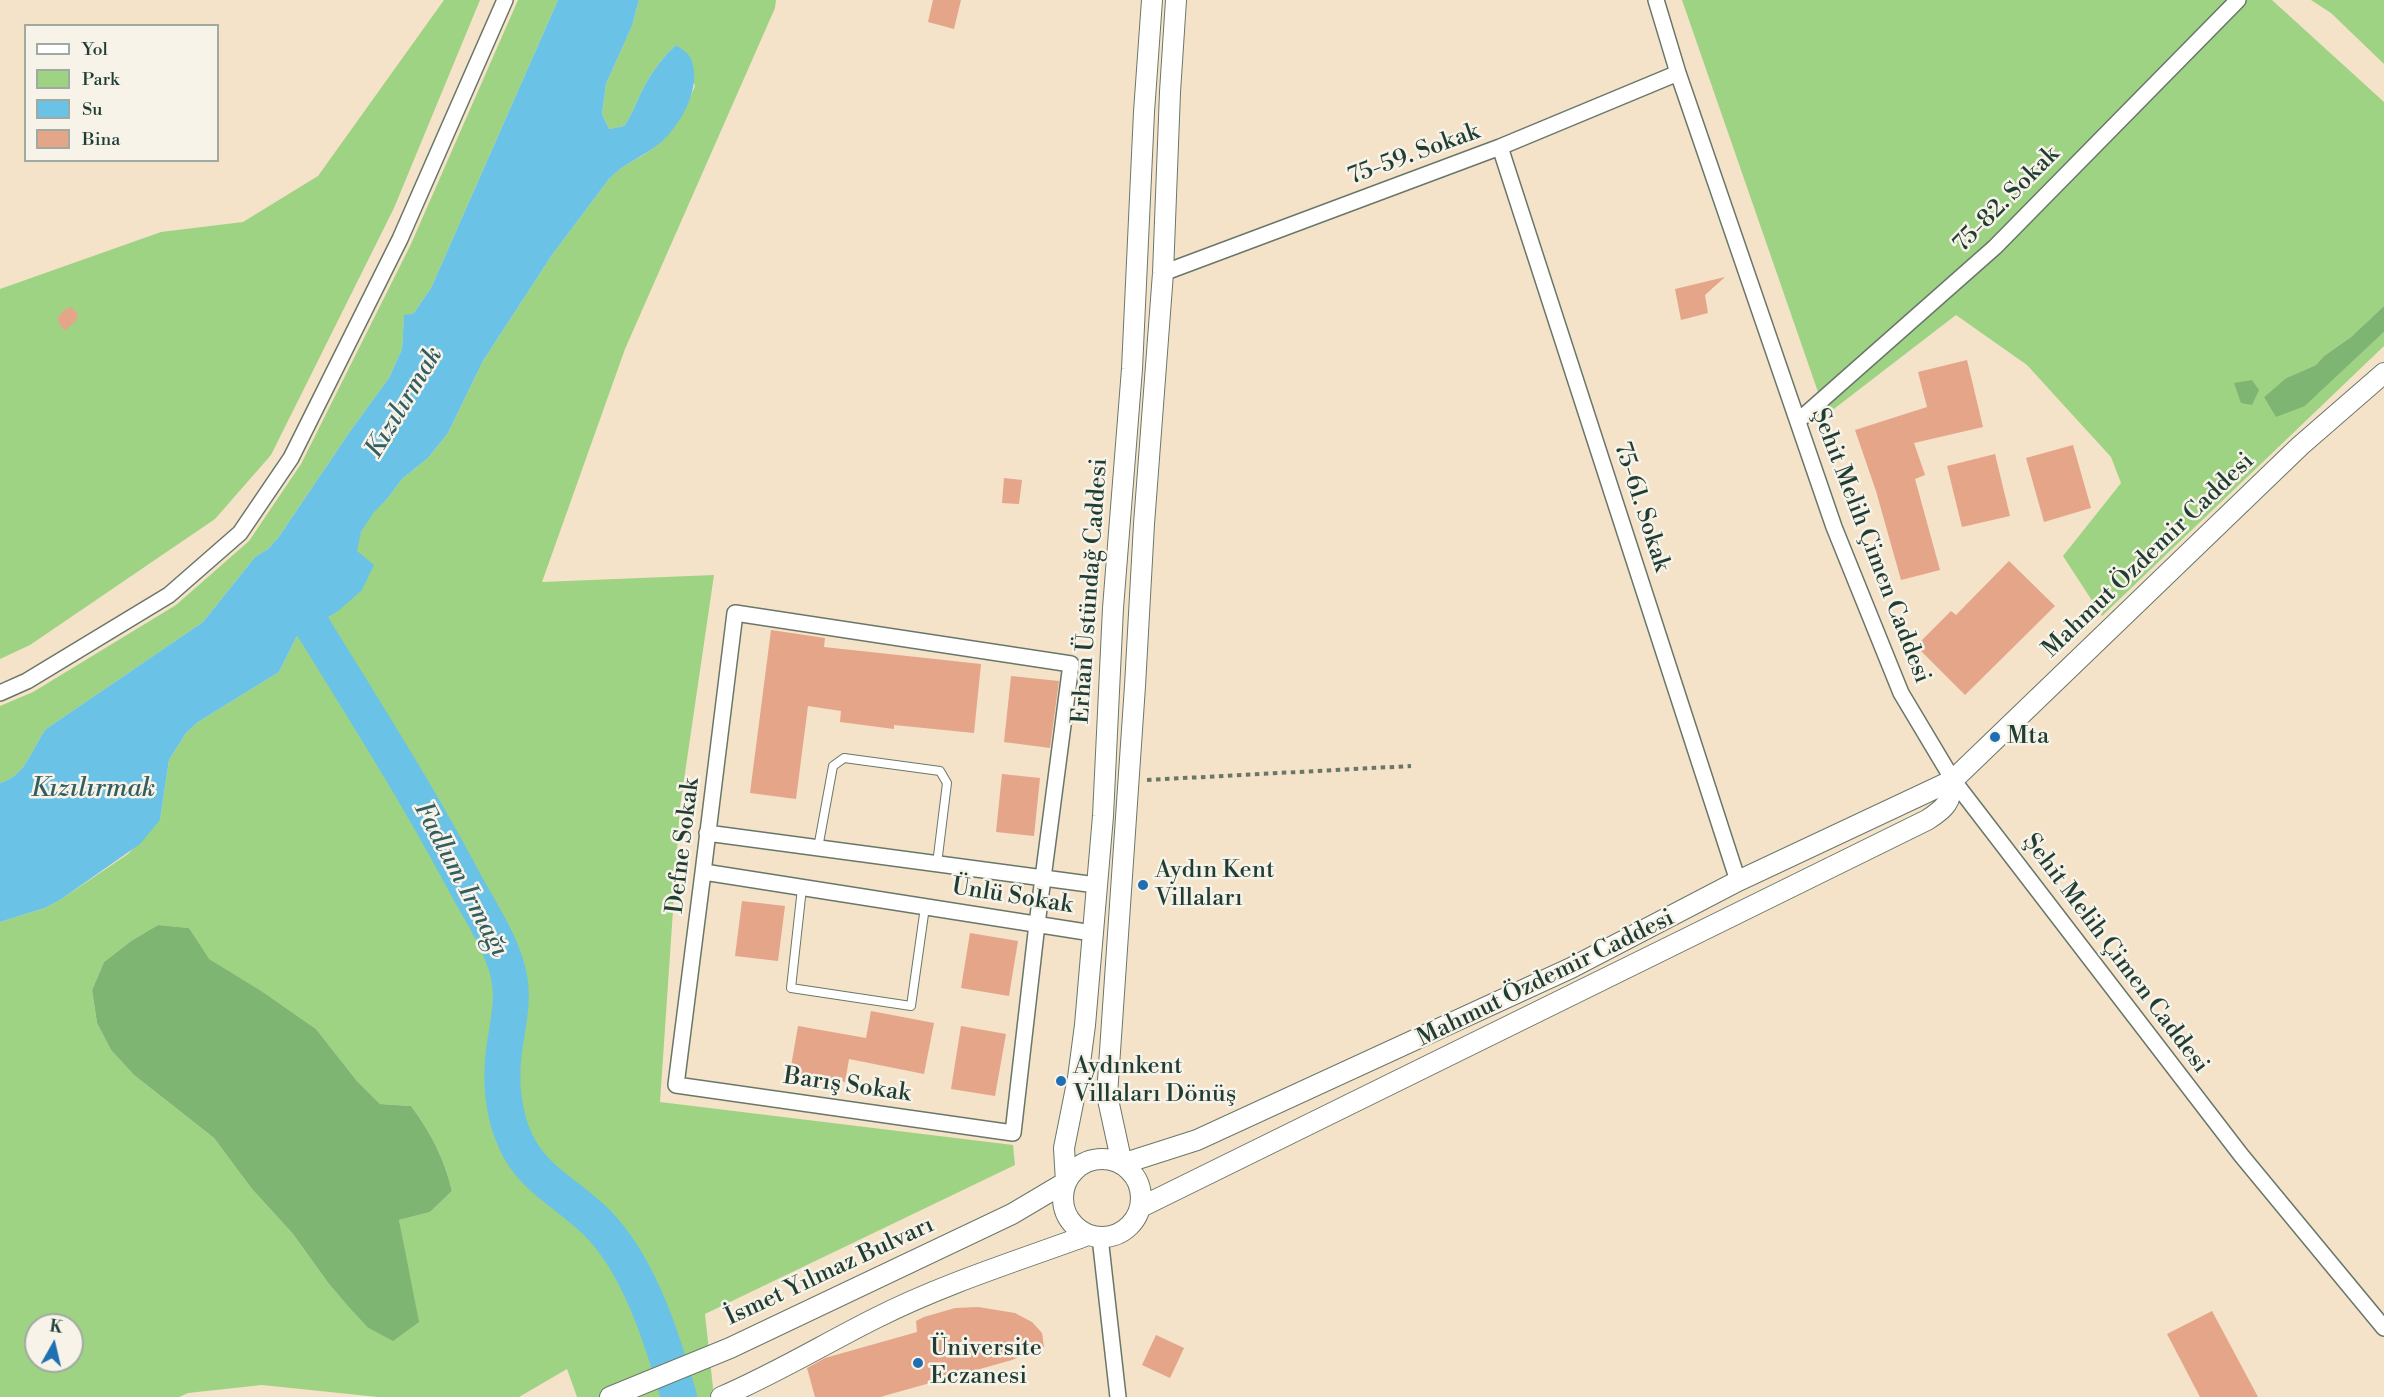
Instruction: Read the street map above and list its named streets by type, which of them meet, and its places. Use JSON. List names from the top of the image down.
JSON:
{
  "streets": {
    "street": [
      "75-59. Sokak",
      "75-82. Sokak",
      "75-61. Sokak",
      "Şehit Melih Çimen Caddesi",
      "Mahmut Özdemir Caddesi",
      "Erhan Üstündağ Caddesi",
      "Defne Sokak",
      "Ünlü Sokak",
      "Barış Sokak",
      "İsmet Yılmaz Bulvarı"
    ]
  },
  "crossings": [
    ["75-59. Sokak", "75-61. Sokak"],
    ["75-59. Sokak", "Şehit Melih Çimen Caddesi"],
    ["75-59. Sokak", "Erhan Üstündağ Caddesi"],
    ["75-82. Sokak", "Şehit Melih Çimen Caddesi"],
    ["75-61. Sokak", "Mahmut Özdemir Caddesi"],
    ["Şehit Melih Çimen Caddesi", "Mahmut Özdemir Caddesi"],
    ["Mahmut Özdemir Caddesi", "Erhan Üstündağ Caddesi"],
    ["Mahmut Özdemir Caddesi", "İsmet Yılmaz Bulvarı"],
    ["Erhan Üstündağ Caddesi", "Ünlü Sokak"],
    ["Erhan Üstündağ Caddesi", "İsmet Yılmaz Bulvarı"],
    ["Defne Sokak", "Ünlü Sokak"],
    ["Defne Sokak", "Barış Sokak"],
    ["Ünlü Sokak", "Barış Sokak"]
  ],
  "water": ["Kızılırmak", "Fadlum Irmağı"],
  "places": [
    "Mta",
    "Aydın Kent Villaları",
    "Aydınkent Villaları Dönüş",
    "Üniversite Eczanesi"
  ],
  "legend": [
    "Yol",
    "Park",
    "Su",
    "Bina"
  ],
  "north": "top"
}
